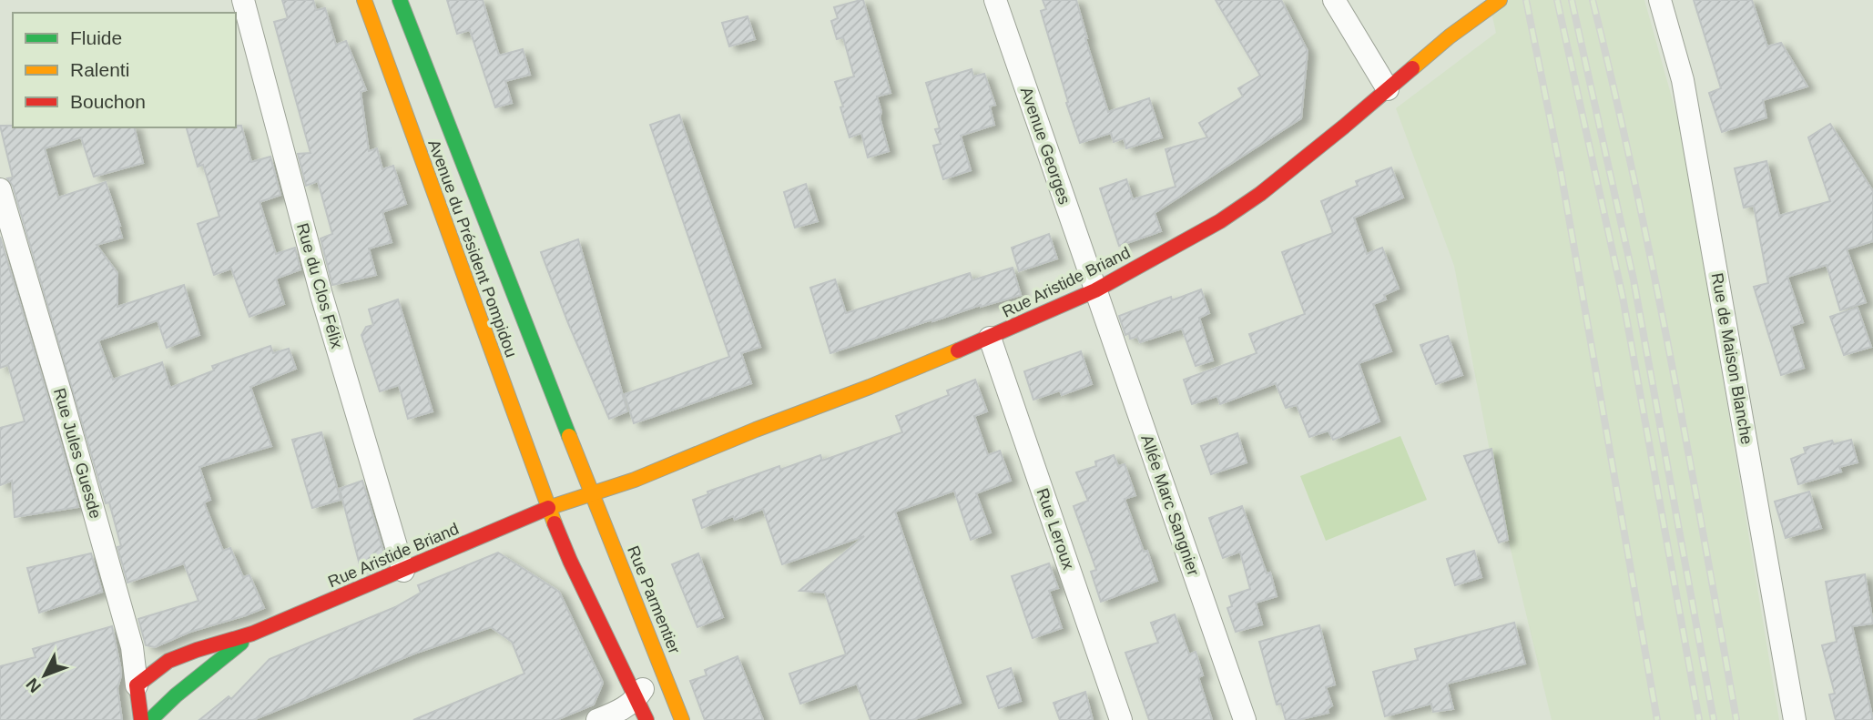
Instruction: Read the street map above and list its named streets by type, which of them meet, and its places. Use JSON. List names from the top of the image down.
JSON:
{
  "streets": {
    "main road": [
      "Avenue du Président Pompidou",
      "Rue Aristide Briand",
      "Rue Jules Guesde",
      "Rue Parmentier"
    ],
    "street": [
      "Avenue Georges",
      "Rue du Clos Félix",
      "Rue de Maison Blanche",
      "Allée Marc Sangnier",
      "Rue Leroux"
    ]
  },
  "crossings": [
    ["Avenue Georges", "Rue Aristide Briand"],
    ["Avenue Georges", "Allée Marc Sangnier"],
    ["Avenue du Président Pompidou", "Rue Aristide Briand"],
    ["Avenue du Président Pompidou", "Rue Parmentier"],
    ["Rue Aristide Briand", "Rue du Clos Félix"],
    ["Rue Aristide Briand", "Rue Jules Guesde"],
    ["Rue Aristide Briand", "Allée Marc Sangnier"],
    ["Rue Aristide Briand", "Rue Leroux"],
    ["Rue Aristide Briand", "Rue Parmentier"]
  ],
  "legend": ["Fluide", "Ralenti", "Bouchon"],
  "north": "bottom left"
}
